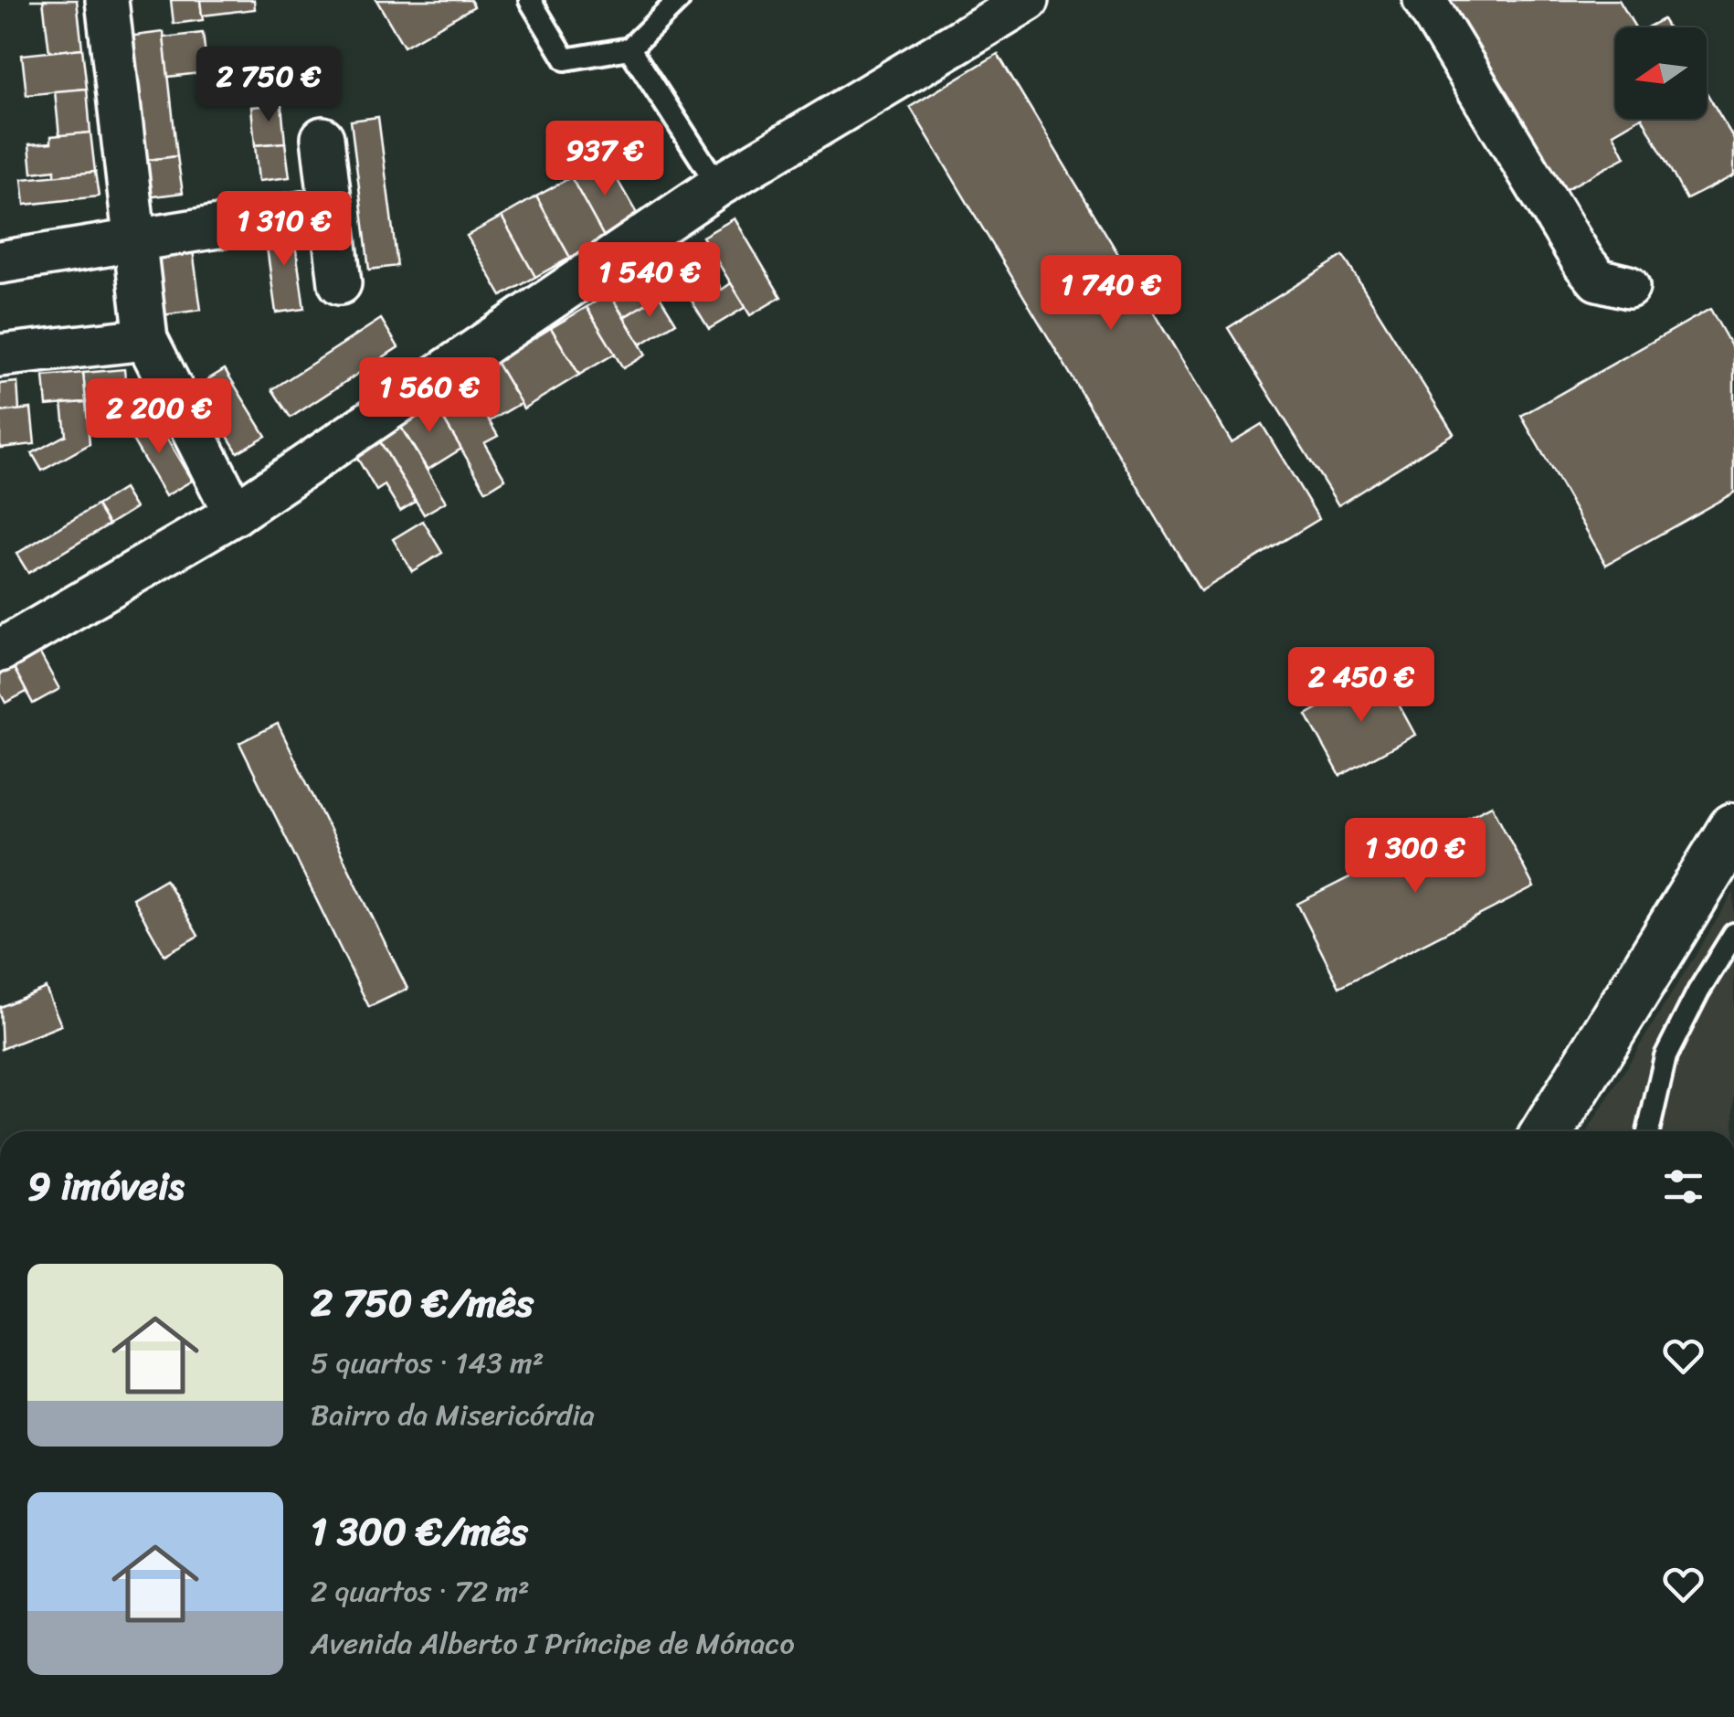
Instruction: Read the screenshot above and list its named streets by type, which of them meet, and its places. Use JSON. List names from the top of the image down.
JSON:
{
  "north": "left",
  "page": {
    "price": [
      "2 750 €",
      "937 €",
      "1 310 €",
      "1 540 €",
      "1 740 €",
      "1 560 €",
      "2 200 €",
      "2 450 €",
      "1 300 €"
    ],
    "heading": "9 imóveis",
    "list": [
      {
        "name": "2 750 €/mês",
        "note": "5 quartos · 143 m² · Bairro da Misericórdia"
      },
      {
        "name": "1 300 €/mês",
        "note": "2 quartos · 72 m² · Avenida Alberto I Príncipe de Mónaco"
      }
    ]
  }
}
